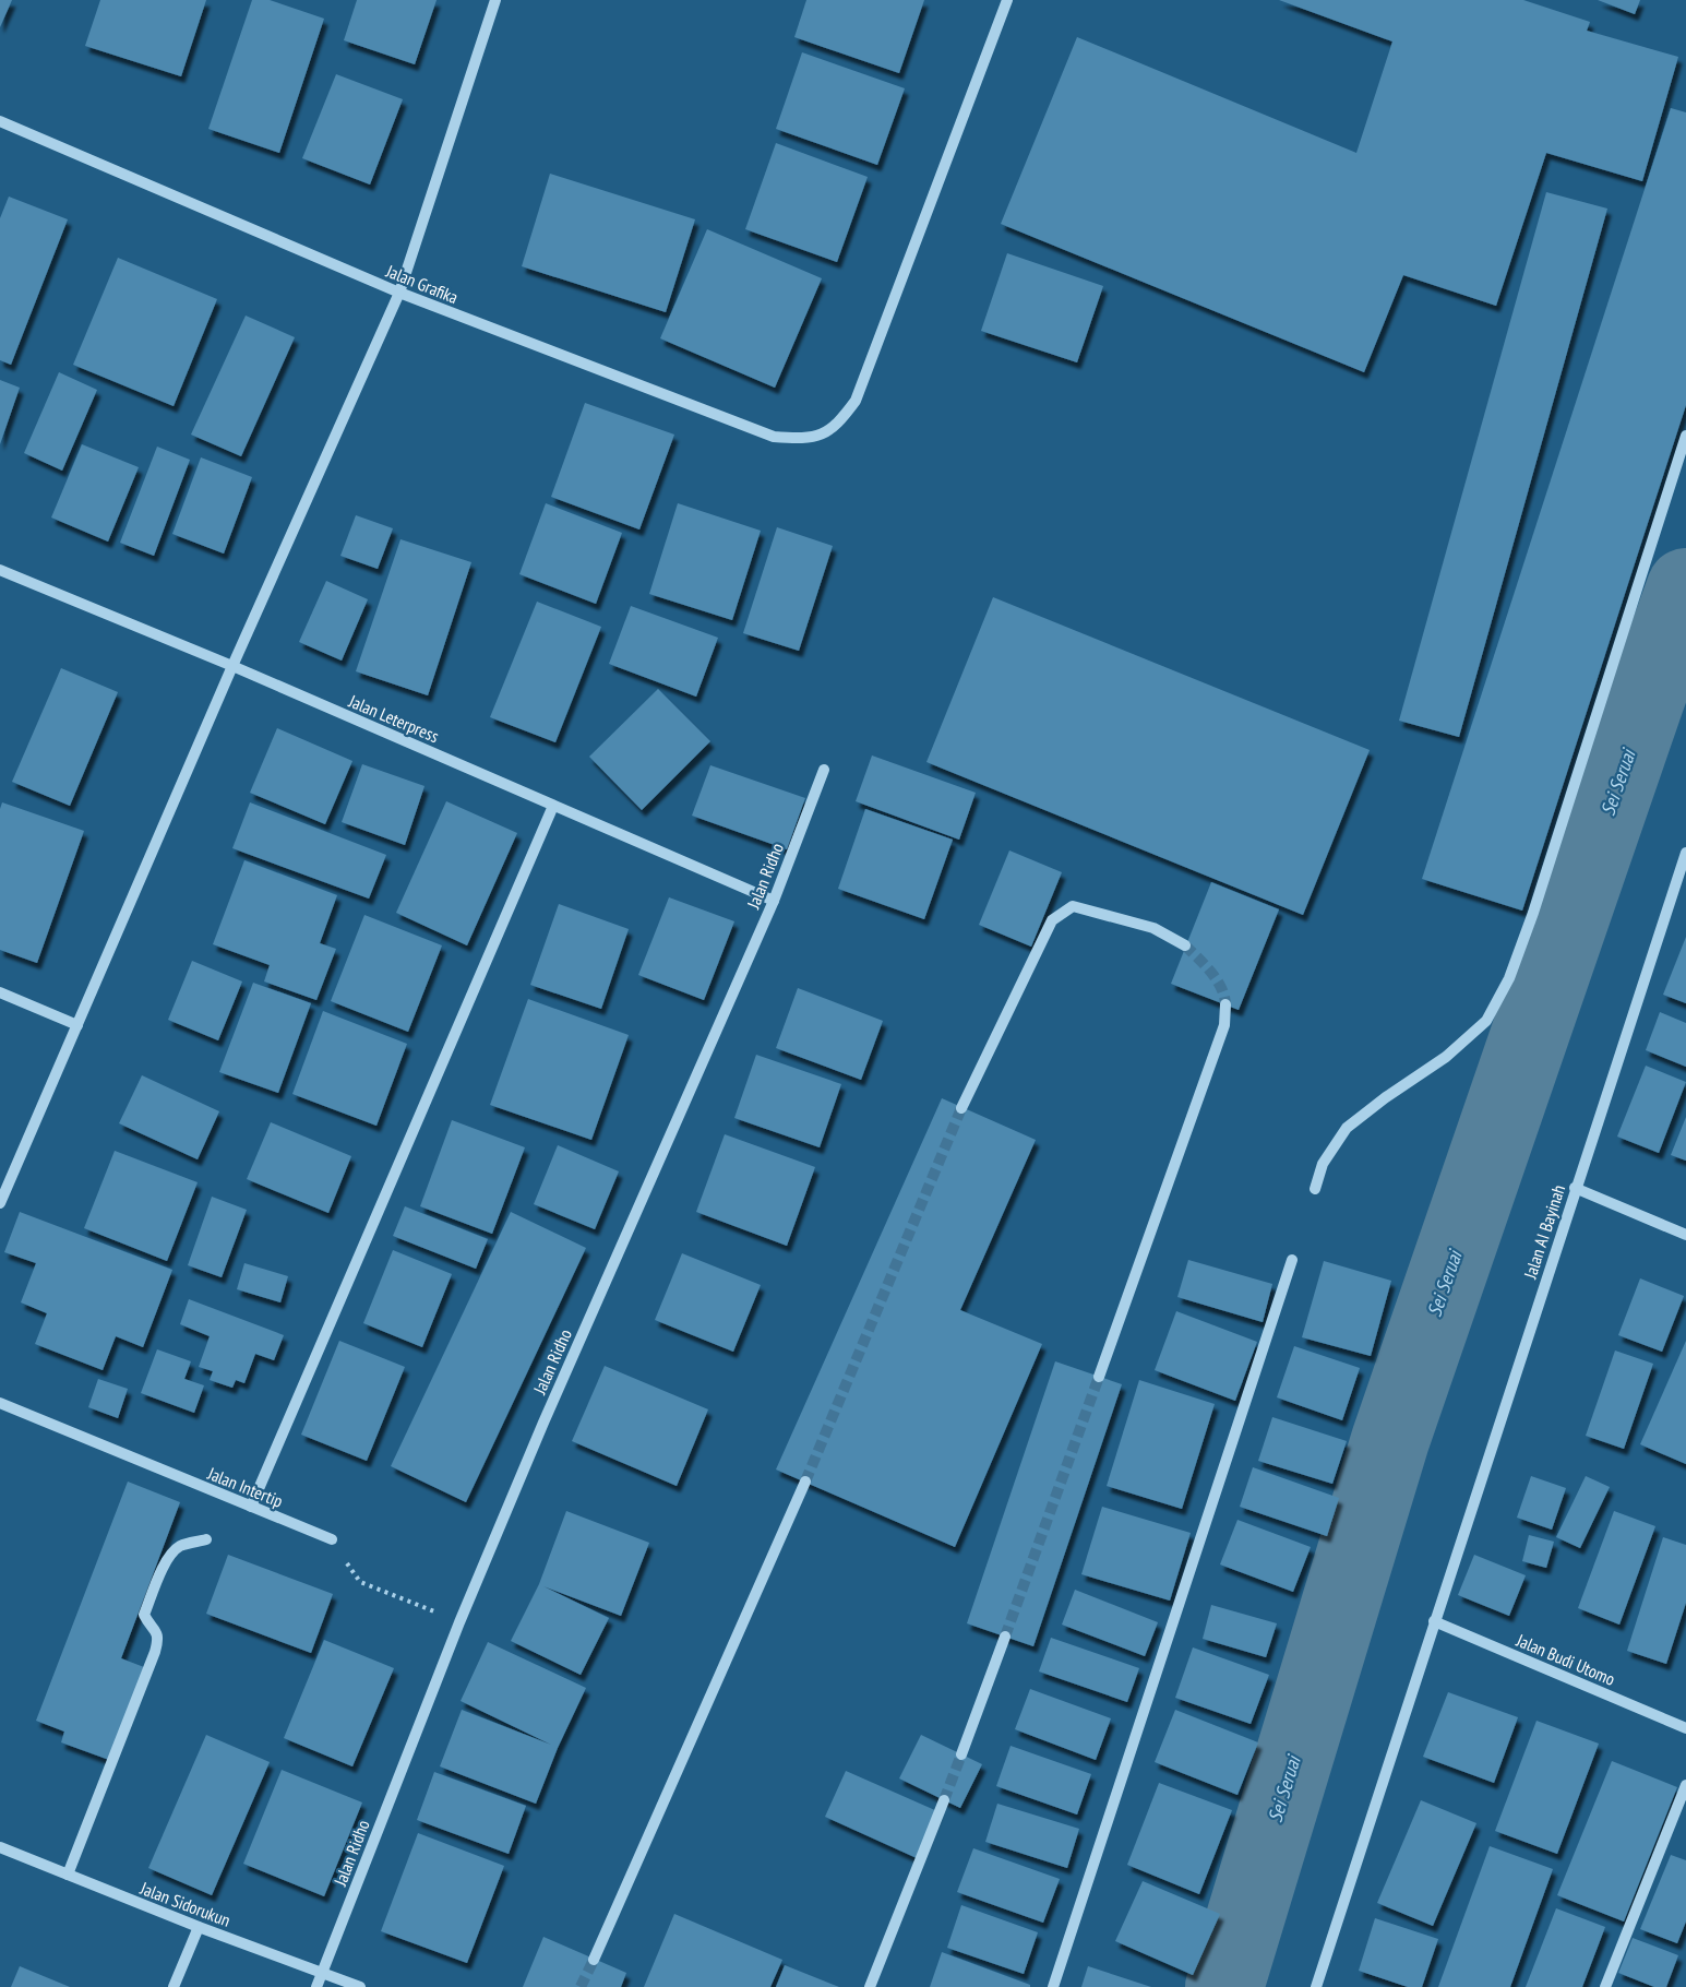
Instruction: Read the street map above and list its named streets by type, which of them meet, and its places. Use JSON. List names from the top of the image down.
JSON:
{
  "streets": {
    "street": [
      "Jalan Grafika",
      "Jalan Leterpress",
      "Jalan Ridho",
      "Jalan AI Bayinah",
      "Jalan Intertip",
      "Jalan Budi Utomo",
      "Jalan Sidorukun"
    ]
  },
  "crossings": [
    ["Jalan Leterpress", "Jalan Ridho"],
    ["Jalan Ridho", "Jalan Sidorukun"],
    ["Jalan AI Bayinah", "Jalan Budi Utomo"]
  ],
  "water": ["Sei Seruai"]
}
